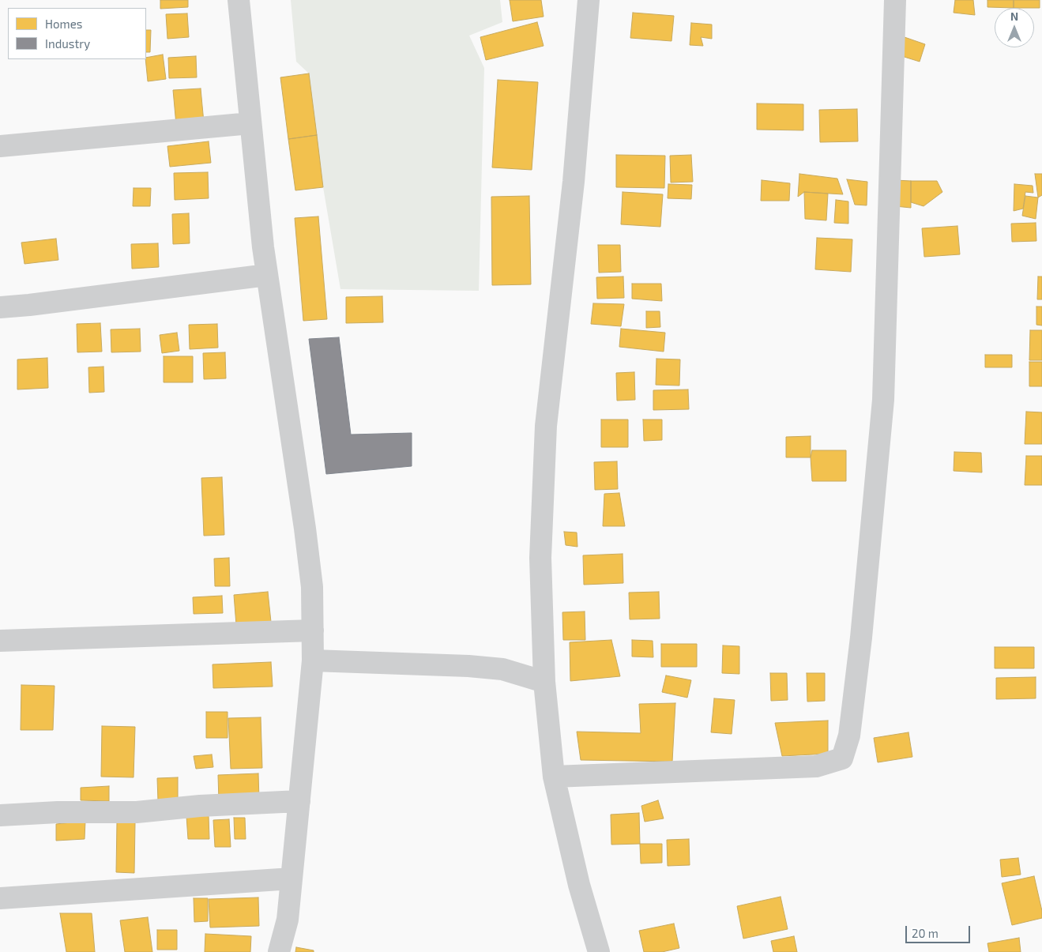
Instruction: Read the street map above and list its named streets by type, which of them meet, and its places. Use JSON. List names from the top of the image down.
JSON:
{
  "legend": ["Homes", "Industry"],
  "scale_bar": "20 m",
  "north": "top"
}
